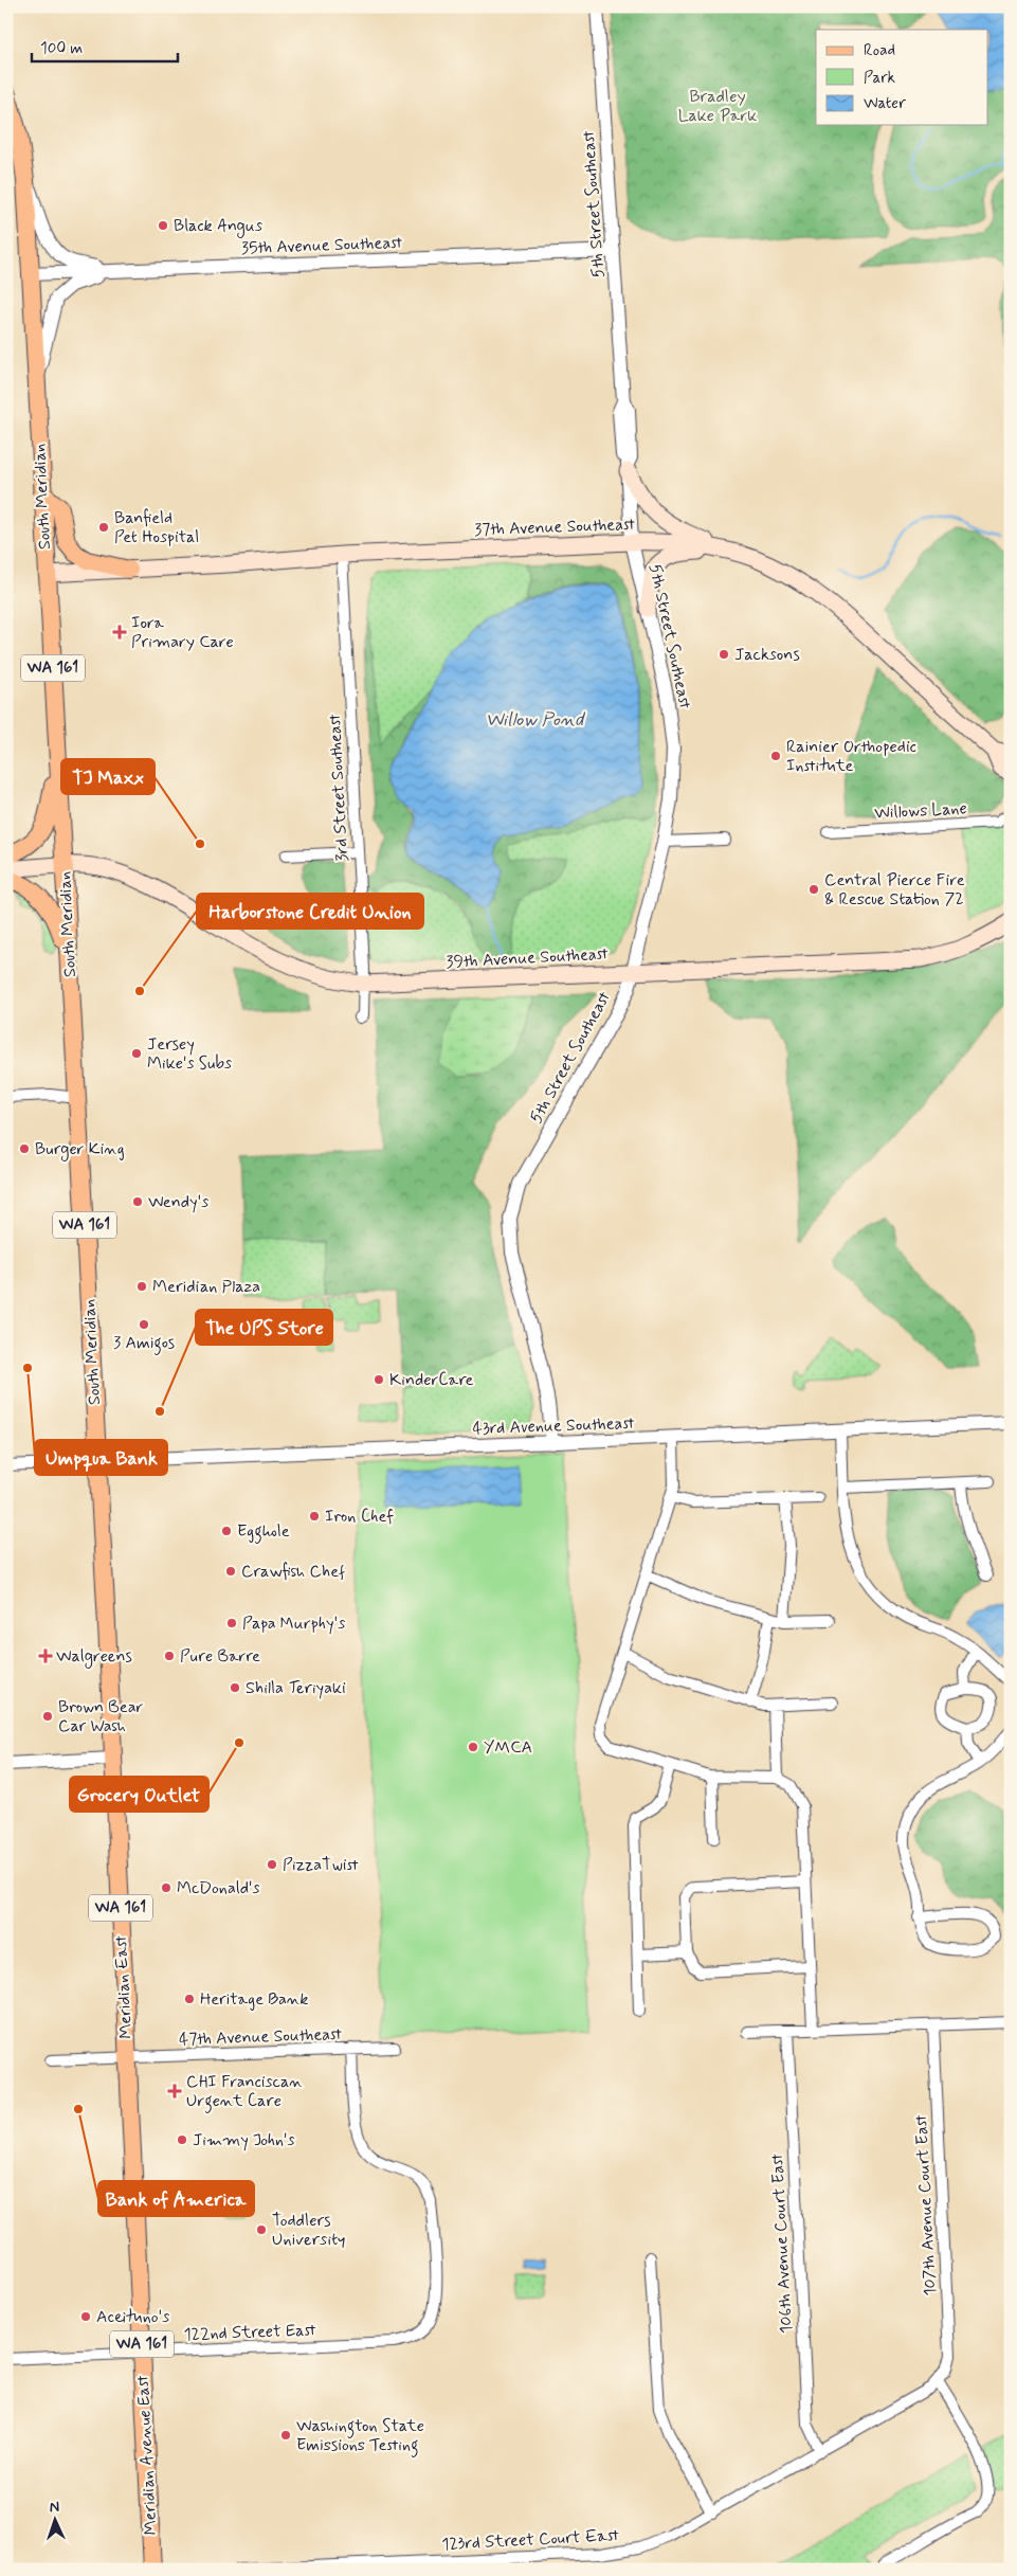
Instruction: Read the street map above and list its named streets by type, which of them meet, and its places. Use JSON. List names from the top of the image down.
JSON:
{
  "streets": {
    "main road": [
      "South Meridian",
      "37th Avenue Southeast",
      "WA 161",
      "39th Avenue Southeast",
      "Meridian East",
      "Meridian Avenue East"
    ],
    "street": [
      "5th Street Southeast",
      "35th Avenue Southeast",
      "3rd Street Southeast",
      "Willows Lane",
      "43rd Avenue Southeast",
      "47th Avenue Southeast",
      "107th Avenue Court East",
      "106th Avenue Court East",
      "122nd Street East",
      "123rd Street Court East"
    ]
  },
  "crossings": [
    ["5th Street Southeast", "35th Avenue Southeast"],
    ["5th Street Southeast", "37th Avenue Southeast"],
    ["5th Street Southeast", "39th Avenue Southeast"],
    ["5th Street Southeast", "43rd Avenue Southeast"],
    ["35th Avenue Southeast", "South Meridian"],
    ["South Meridian", "37th Avenue Southeast"],
    ["South Meridian", "39th Avenue Southeast"],
    ["South Meridian", "43rd Avenue Southeast"],
    ["South Meridian", "Meridian East"],
    ["37th Avenue Southeast", "3rd Street Southeast"],
    ["3rd Street Southeast", "39th Avenue Southeast"],
    ["Meridian East", "47th Avenue Southeast"],
    ["Meridian East", "Meridian Avenue East"],
    ["47th Avenue Southeast", "122nd Street East"],
    ["107th Avenue Court East", "123rd Street Court East"],
    ["106th Avenue Court East", "123rd Street Court East"],
    ["122nd Street East", "Meridian Avenue East"]
  ],
  "water": ["Willow Pond"],
  "parks": ["Bradley Lake Park"],
  "places": {
    "other": [
      "Black Angus",
      "Banfield Pet Hospital",
      "Jacksons",
      "Rainier Orthopedic Institute",
      "TJ Maxx",
      "Central Pierce Fire & Rescue Station 72",
      "Harborstone Credit Union",
      "Jersey Mike's Subs",
      "Burger King",
      "Wendy's",
      "Meridian Plaza",
      "3 Amigos",
      "Umpqua Bank",
      "KinderCare",
      "The UPS Store",
      "Iron Chef",
      "Egghole",
      "Crawfish Chef",
      "Papa Murphy's",
      "Pure Barre",
      "Shilla Teriyaki",
      "Brown Bear Car Wash",
      "Grocery Outlet",
      "YMCA",
      "PizzaTwist",
      "McDonald's",
      "Heritage Bank",
      "Bank of America",
      "Jimmy John's",
      "Toddlers University",
      "Aceituno's",
      "Washington State Emissions Testing"
    ],
    "health": ["Iora Primary Care", "Walgreens", "CHI Franciscan Urgent Care"]
  },
  "legend": ["Road", "Park", "Water"],
  "scale_bar": "100 m",
  "north": "top"
}
